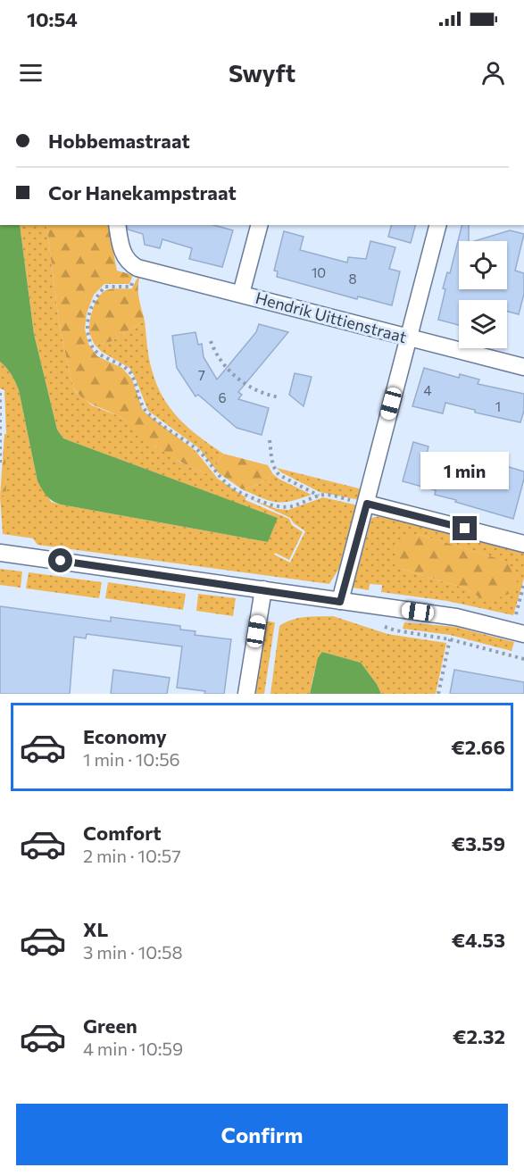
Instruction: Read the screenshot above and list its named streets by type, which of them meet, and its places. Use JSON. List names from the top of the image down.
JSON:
{
  "streets": {
    "street": ["Hendrik Uittienstraat"]
  },
  "house_numbers": [
    "10",
    "8",
    "7",
    "4",
    "6",
    "1"
  ],
  "page": {
    "status": "10:54",
    "header": "Swyft",
    "banner": ["Hobbemastraat", "Cor Hanekampstraat"],
    "bubble": "1 min",
    "list": [
      {
        "name": "Economy",
        "note": "1 min · 10:56",
        "value": "€2.66"
      },
      {
        "name": "Comfort",
        "note": "2 min · 10:57",
        "value": "€3.59"
      },
      {
        "name": "XL",
        "note": "3 min · 10:58",
        "value": "€4.53"
      },
      {
        "name": "Green",
        "note": "4 min · 10:59",
        "value": "€2.32"
      }
    ],
    "buttons": "Confirm"
  }
}
